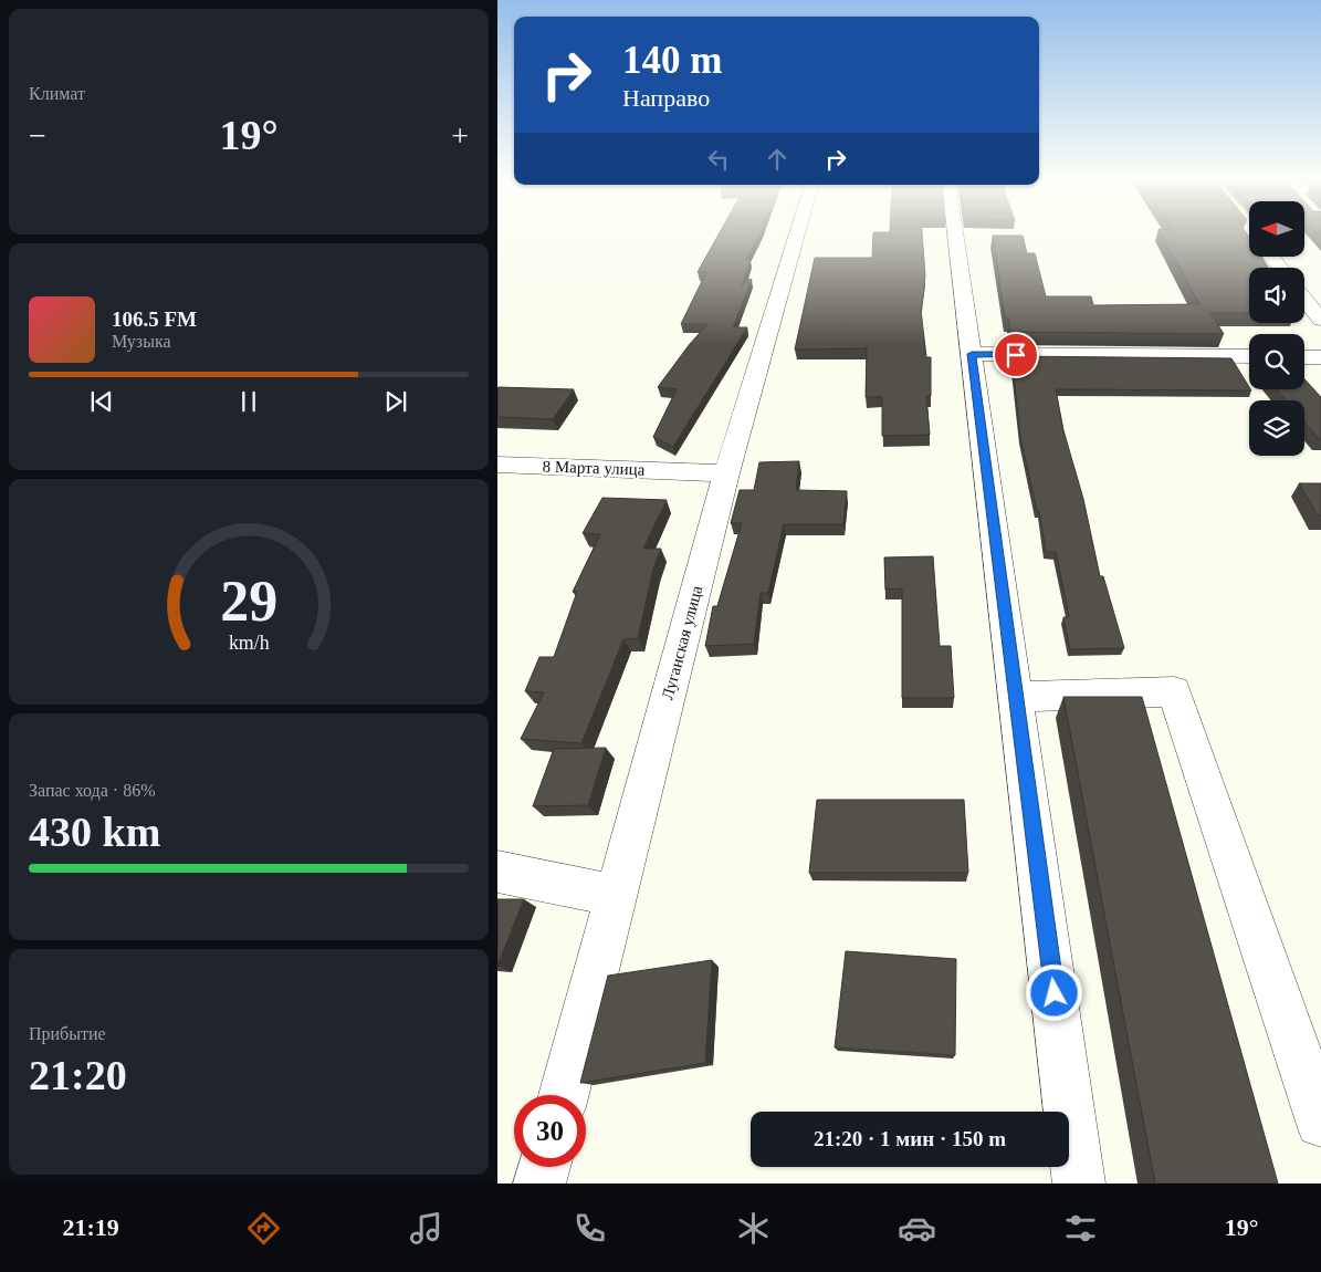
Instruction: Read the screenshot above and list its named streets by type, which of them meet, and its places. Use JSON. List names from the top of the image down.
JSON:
{
  "streets": {
    "street": ["8 Марта улица", "Луганская улица"]
  },
  "crossings": [
    ["8 Марта улица", "Луганская улица"]
  ],
  "north": "left",
  "page": {
    "tile": [
      "Климат",
      ["Запас хода · 86%", "430 km"],
      ["Прибытие", "21:20"]
    ],
    "turn": ["140 m", "Направо"],
    "heat": ["−", "19°", "+"],
    "song": ["106.5 FM", "Музыка"],
    "limit": "30",
    "trip": "21:20 · 1 мин · 150 m",
    "tabs": ["21:19", "19°"],
    "gauge": ["29", "km/h"]
  }
}
